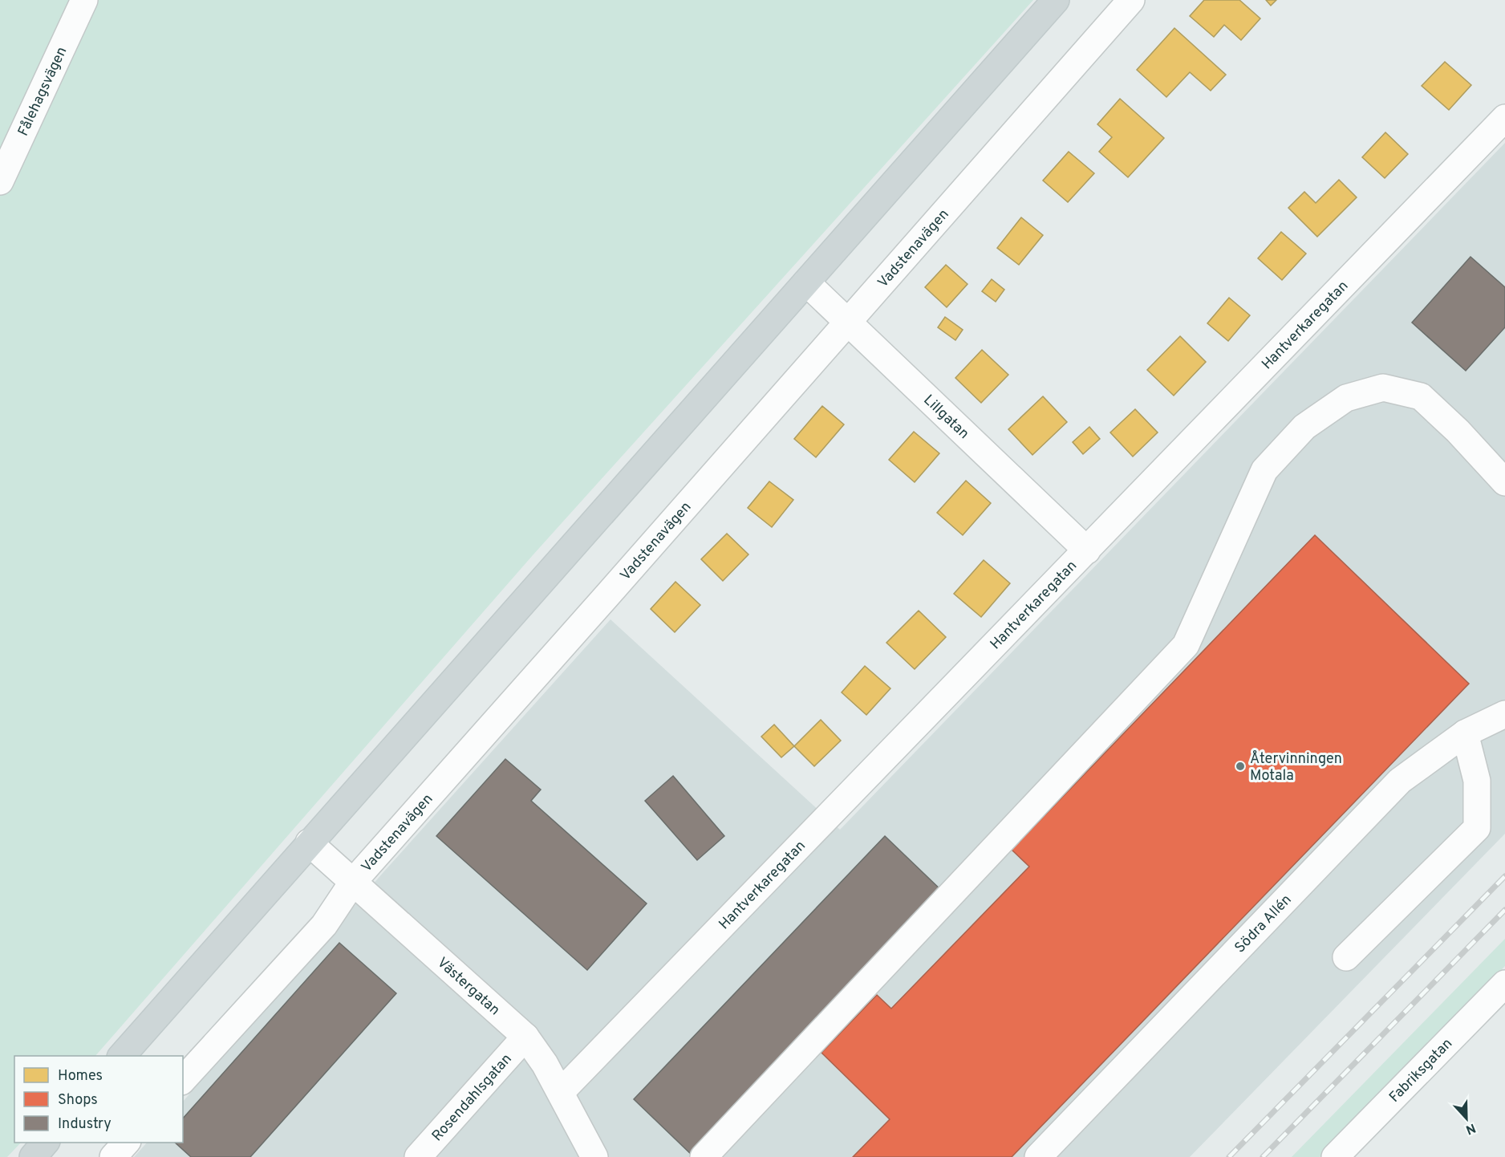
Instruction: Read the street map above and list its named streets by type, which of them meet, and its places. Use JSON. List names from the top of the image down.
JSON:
{
  "streets": {
    "street": [
      "Fålehagsvägen",
      "Vadstenavägen",
      "Hantverkaregatan",
      "Lillgatan",
      "Södra Allén",
      "Västergatan",
      "Fabriksgatan",
      "Rosendahlsgatan"
    ]
  },
  "crossings": [
    ["Vadstenavägen", "Lillgatan"],
    ["Vadstenavägen", "Västergatan"],
    ["Hantverkaregatan", "Lillgatan"],
    ["Hantverkaregatan", "Västergatan"],
    ["Västergatan", "Rosendahlsgatan"]
  ],
  "places": ["Återvinningen Motala"],
  "legend": ["Homes", "Shops", "Industry"],
  "north": "bottom"
}
